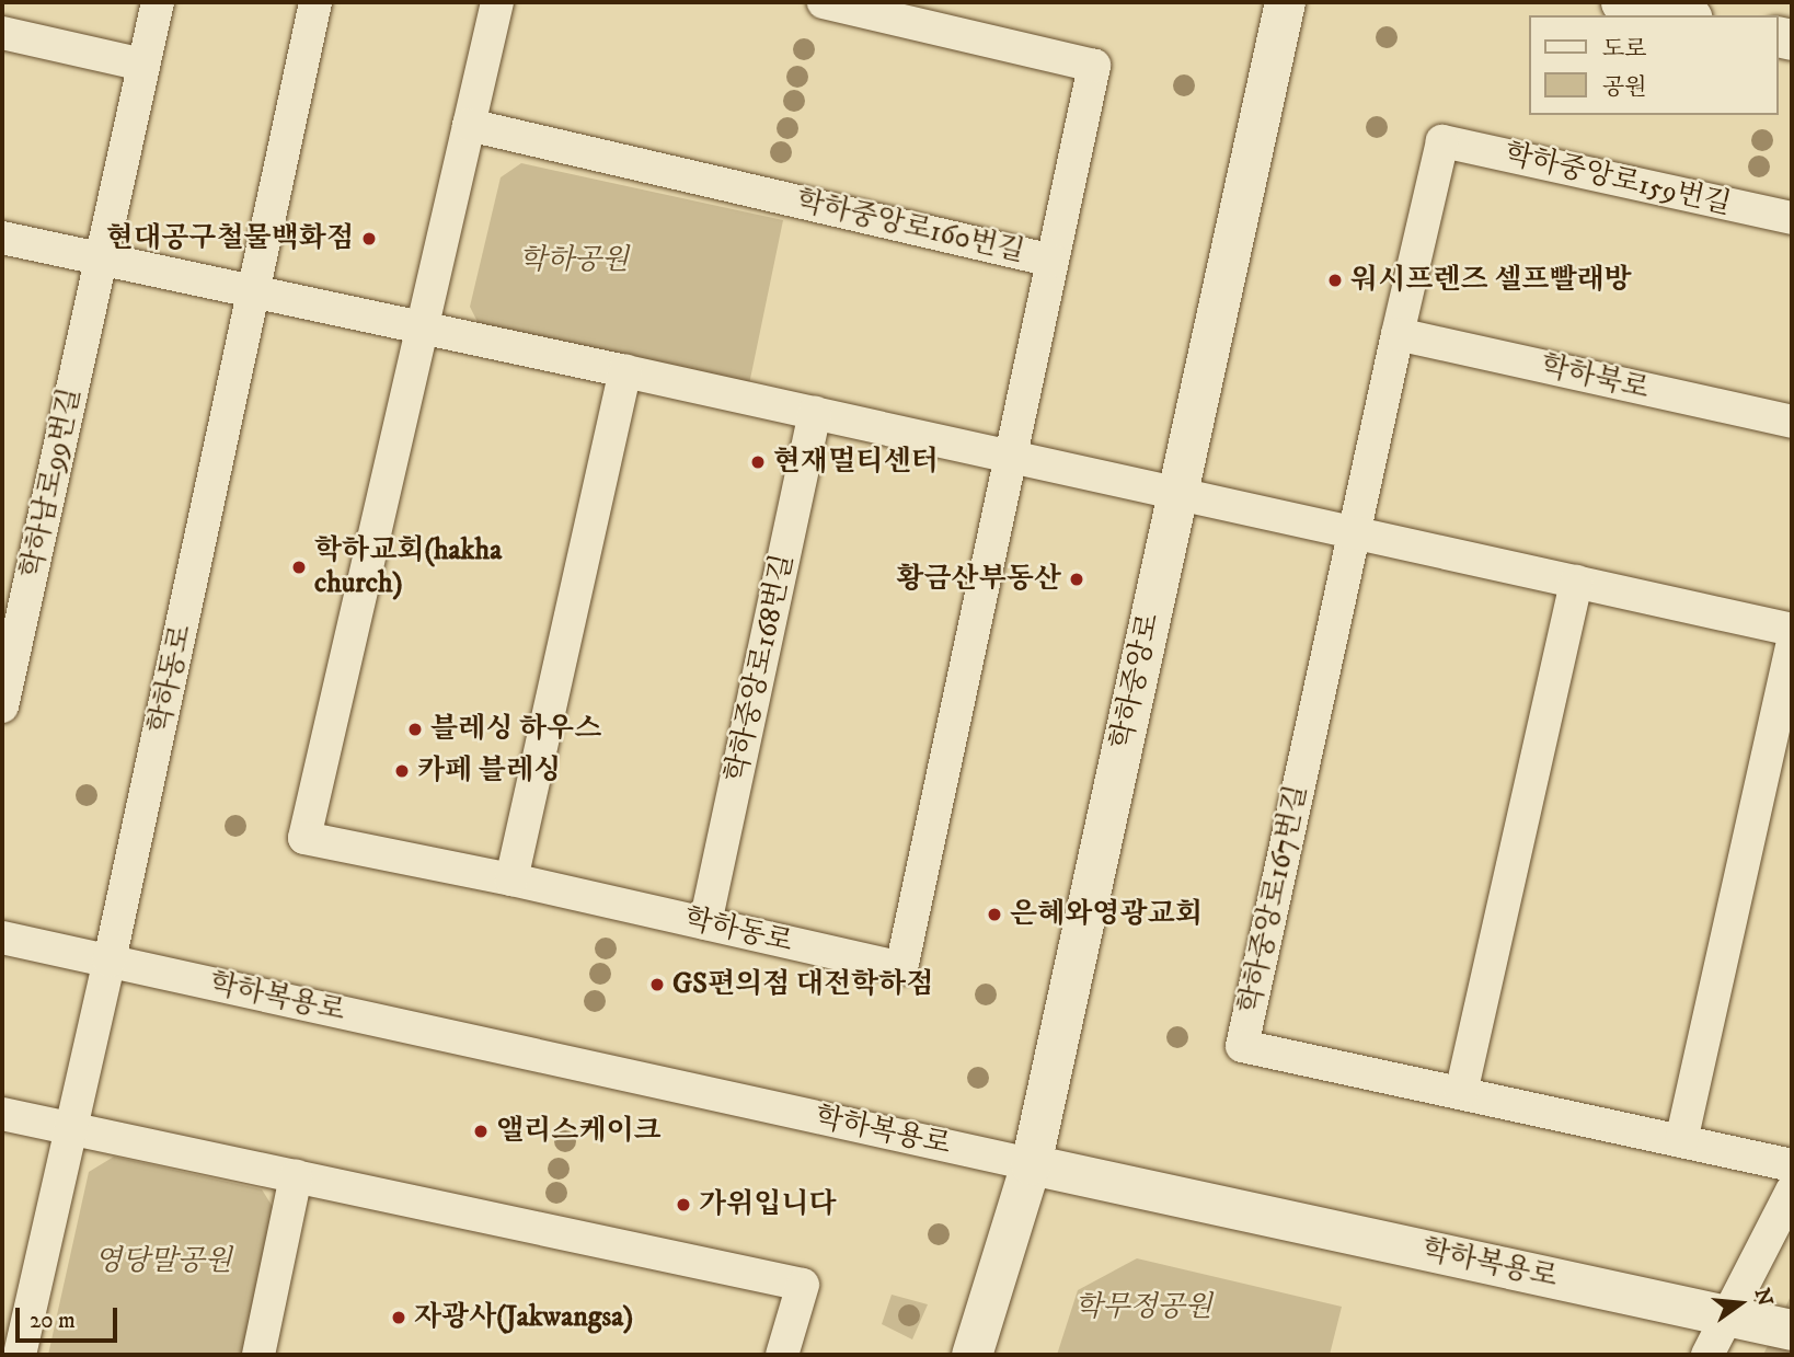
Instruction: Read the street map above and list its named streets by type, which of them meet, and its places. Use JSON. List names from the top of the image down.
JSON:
{
  "streets": {
    "street": [
      "학하중앙로159번길",
      "학하중앙로160번길",
      "학하북로",
      "학하남로99번길",
      "학하중앙로168번길",
      "학하동로",
      "학하중앙로",
      "학하중앙로167번길",
      "학하복용로"
    ]
  },
  "crossings": [
    ["학하중앙로159번길", "학하북로"],
    ["학하중앙로168번길", "학하동로"],
    ["학하동로", "학하복용로"],
    ["학하중앙로", "학하복용로"]
  ],
  "parks": ["학하공원", "영당말공원", "학무정공원"],
  "places": [
    "현대공구철물백화점",
    "워시프렌즈 셀프빨래방",
    "현재멀티센터",
    "학하교회(hakha church)",
    "황금산부동산",
    "블레싱 하우스",
    "카페 블레싱",
    "은혜와영광교회",
    "GS편의점 대전학하점",
    "앨리스케이크",
    "가위입니다",
    "자광사(Jakwangsa)"
  ],
  "legend": ["도로", "공원"],
  "scale_bar": "20 m",
  "north": "right"
}
